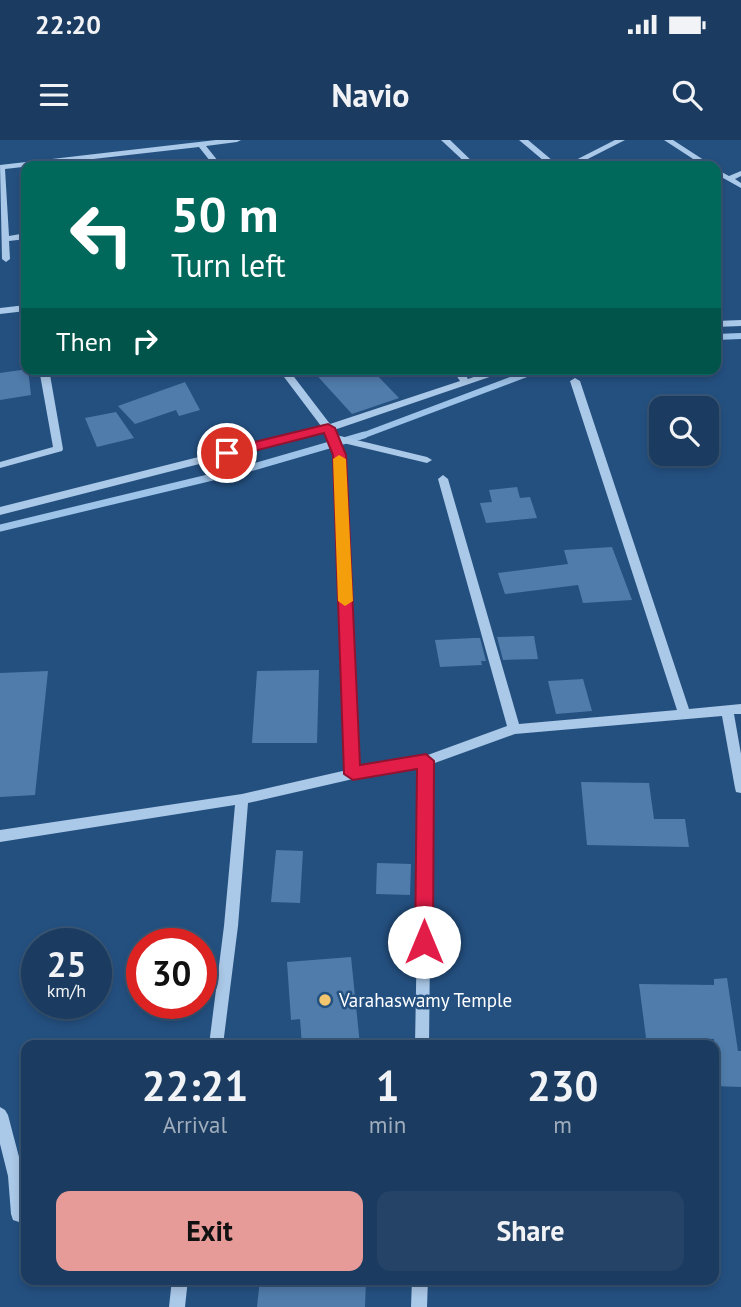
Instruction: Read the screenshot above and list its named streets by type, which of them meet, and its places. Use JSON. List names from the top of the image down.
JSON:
{
  "places": ["Varahaswamy Temple"],
  "page": {
    "status": "22:20",
    "header": "Navio",
    "turn": ["50 m", "Turn left"],
    "then": "Then",
    "speed": "25 km/h",
    "limit": "30",
    "eta": [
      "22:21",
      "Arrival",
      "1",
      "min",
      "230",
      "m"
    ],
    "buttons": ["Exit", "Share"]
  }
}
